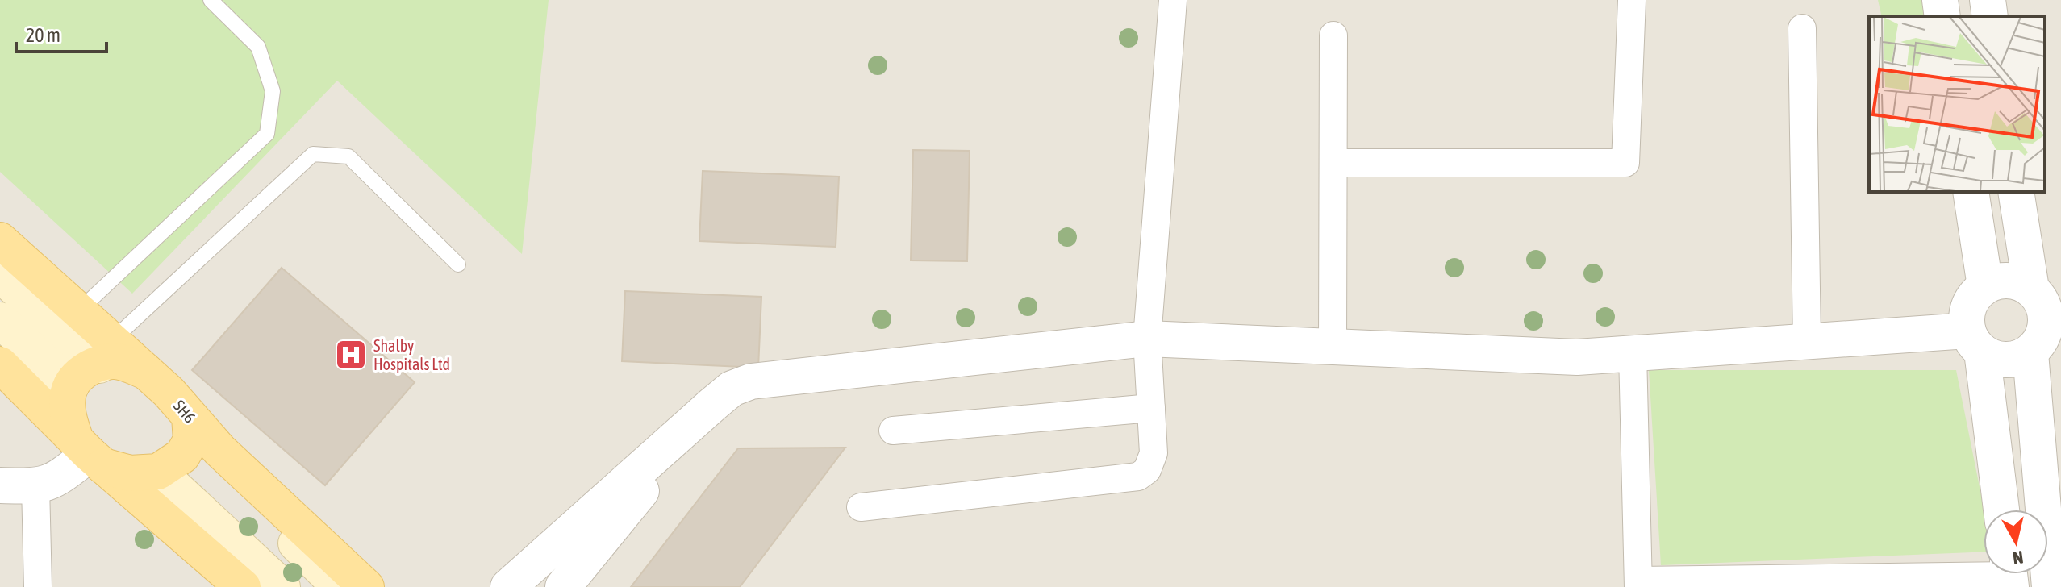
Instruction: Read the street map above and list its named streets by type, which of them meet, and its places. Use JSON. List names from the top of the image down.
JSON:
{
  "streets": {
    "main road": ["SH6"]
  },
  "places": {
    "hospital": ["Shalby Hospitals Ltd"]
  },
  "scale_bar": "20 m",
  "north": "bottom"
}
